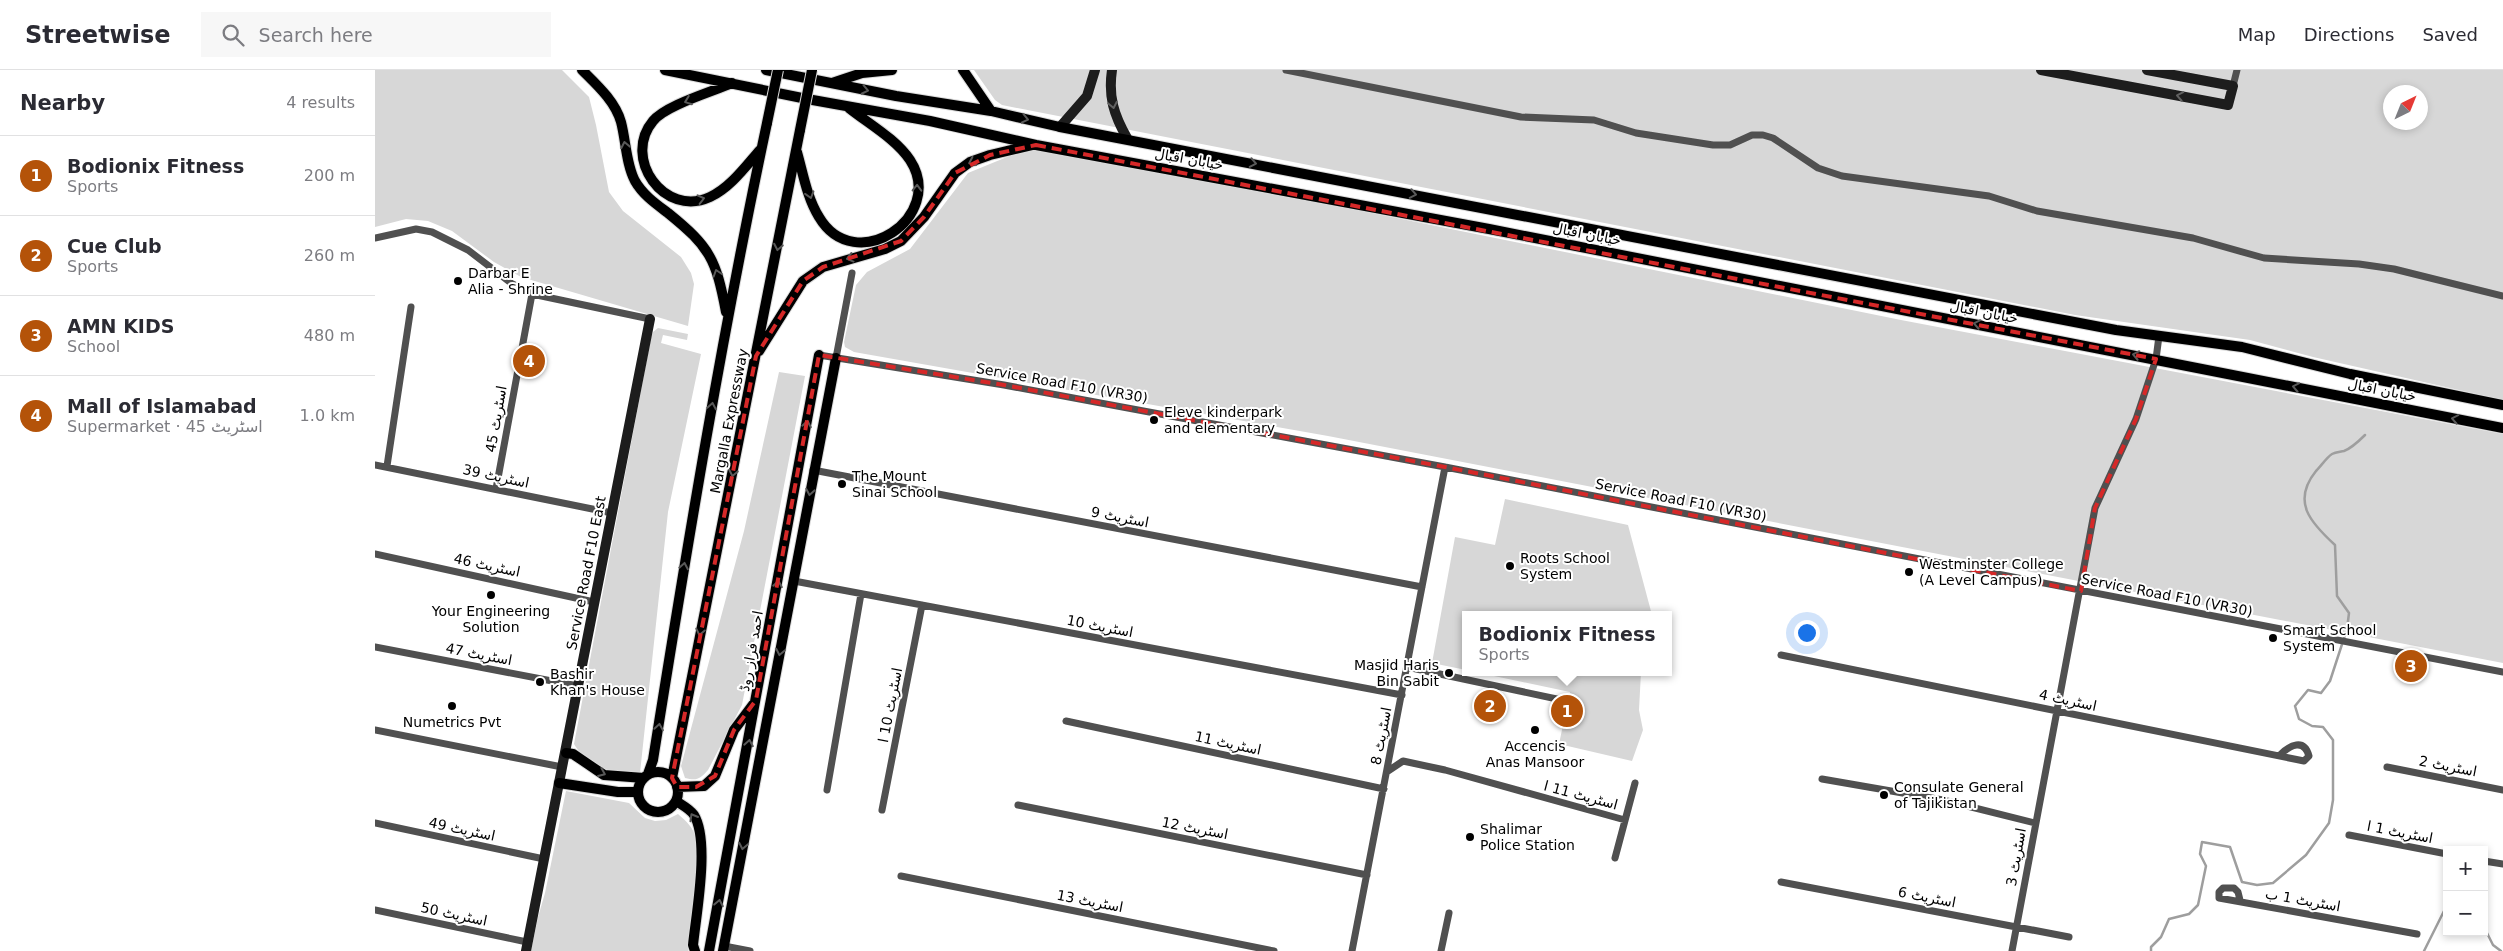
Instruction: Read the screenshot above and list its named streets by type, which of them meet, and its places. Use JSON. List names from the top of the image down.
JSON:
{
  "streets": {
    "main road": ["خیابان اقبال", "Margalla Expressway", "احمد فراز روڈ"],
    "street": [
      "Service Road F10 (VR30)",
      "اسٹریٹ 45",
      "اسٹریٹ 39",
      "اسٹریٹ 9",
      "اسٹریٹ 46",
      "Service Road F10 East",
      "اسٹریٹ 10",
      "اسٹریٹ 47",
      "اسٹریٹ 4",
      "اسٹریٹ 10 ا",
      "اسٹریٹ 8",
      "اسٹریٹ 11",
      "اسٹریٹ 2",
      "اسٹریٹ 11 ا",
      "اسٹریٹ 12",
      "اسٹریٹ 49",
      "اسٹریٹ 1 ا",
      "اسٹریٹ 3",
      "اسٹریٹ 6",
      "اسٹریٹ 1 ب",
      "اسٹریٹ 13",
      "اسٹریٹ 50"
    ]
  },
  "crossings": [
    ["خیابان اقبال", "اسٹریٹ 3"],
    ["Service Road F10 (VR30)", "احمد فراز روڈ"],
    ["Service Road F10 (VR30)", "اسٹریٹ 8"],
    ["Service Road F10 (VR30)", "اسٹریٹ 3"],
    ["اسٹریٹ 45", "اسٹریٹ 39"],
    ["اسٹریٹ 39", "Service Road F10 East"],
    ["اسٹریٹ 9", "احمد فراز روڈ"],
    ["اسٹریٹ 9", "اسٹریٹ 8"],
    ["اسٹریٹ 46", "Service Road F10 East"],
    ["Service Road F10 East", "اسٹریٹ 47"],
    ["Service Road F10 East", "اسٹریٹ 49"],
    ["Service Road F10 East", "اسٹریٹ 50"],
    ["اسٹریٹ 10", "احمد فراز روڈ"],
    ["اسٹریٹ 10", "اسٹریٹ 10 ا"],
    ["اسٹریٹ 10", "اسٹریٹ 8"],
    ["اسٹریٹ 4", "اسٹریٹ 3"],
    ["اسٹریٹ 8", "اسٹریٹ 11"],
    ["اسٹریٹ 8", "اسٹریٹ 11 ا"],
    ["اسٹریٹ 8", "اسٹریٹ 12"],
    ["اسٹریٹ 3", "اسٹریٹ 6"]
  ],
  "places": [
    "Darbar E Alia - Shrine",
    "Eleve kinderpark and elementary",
    "The Mount Sinai School",
    "Roots School System",
    "Westminster College (A Level Campus)",
    "Your Engineering Solution",
    "Smart School System",
    "Masjid Haris Bin Sabit",
    "Bashir Khan's House",
    "Numetrics Pvt",
    "Accencis Anas Mansoor",
    "Consulate General of Tajikistan",
    "Shalimar Police Station"
  ],
  "north": "top right",
  "page": {
    "header": "Streetwise",
    "search": "Search here",
    "nav": ["Map", "Directions", "Saved"],
    "heading": ["Nearby", "4 results"],
    "list": [
      {
        "mark": "1",
        "name": "Bodionix Fitness",
        "note": "Sports",
        "value": "200 m"
      },
      {
        "mark": "2",
        "name": "Cue Club",
        "note": "Sports",
        "value": "260 m"
      },
      {
        "mark": "3",
        "name": "AMN KIDS",
        "note": "School",
        "value": "480 m"
      },
      {
        "mark": "4",
        "name": "Mall of Islamabad",
        "note": "Supermarket · اسٹریٹ 45",
        "value": "1.0 km"
      }
    ],
    "pins": [
      "4",
      "3",
      "2",
      "1"
    ],
    "popup": ["Bodionix Fitness", "Sports"],
    "map_buttons": ["+", "−"]
  }
}
